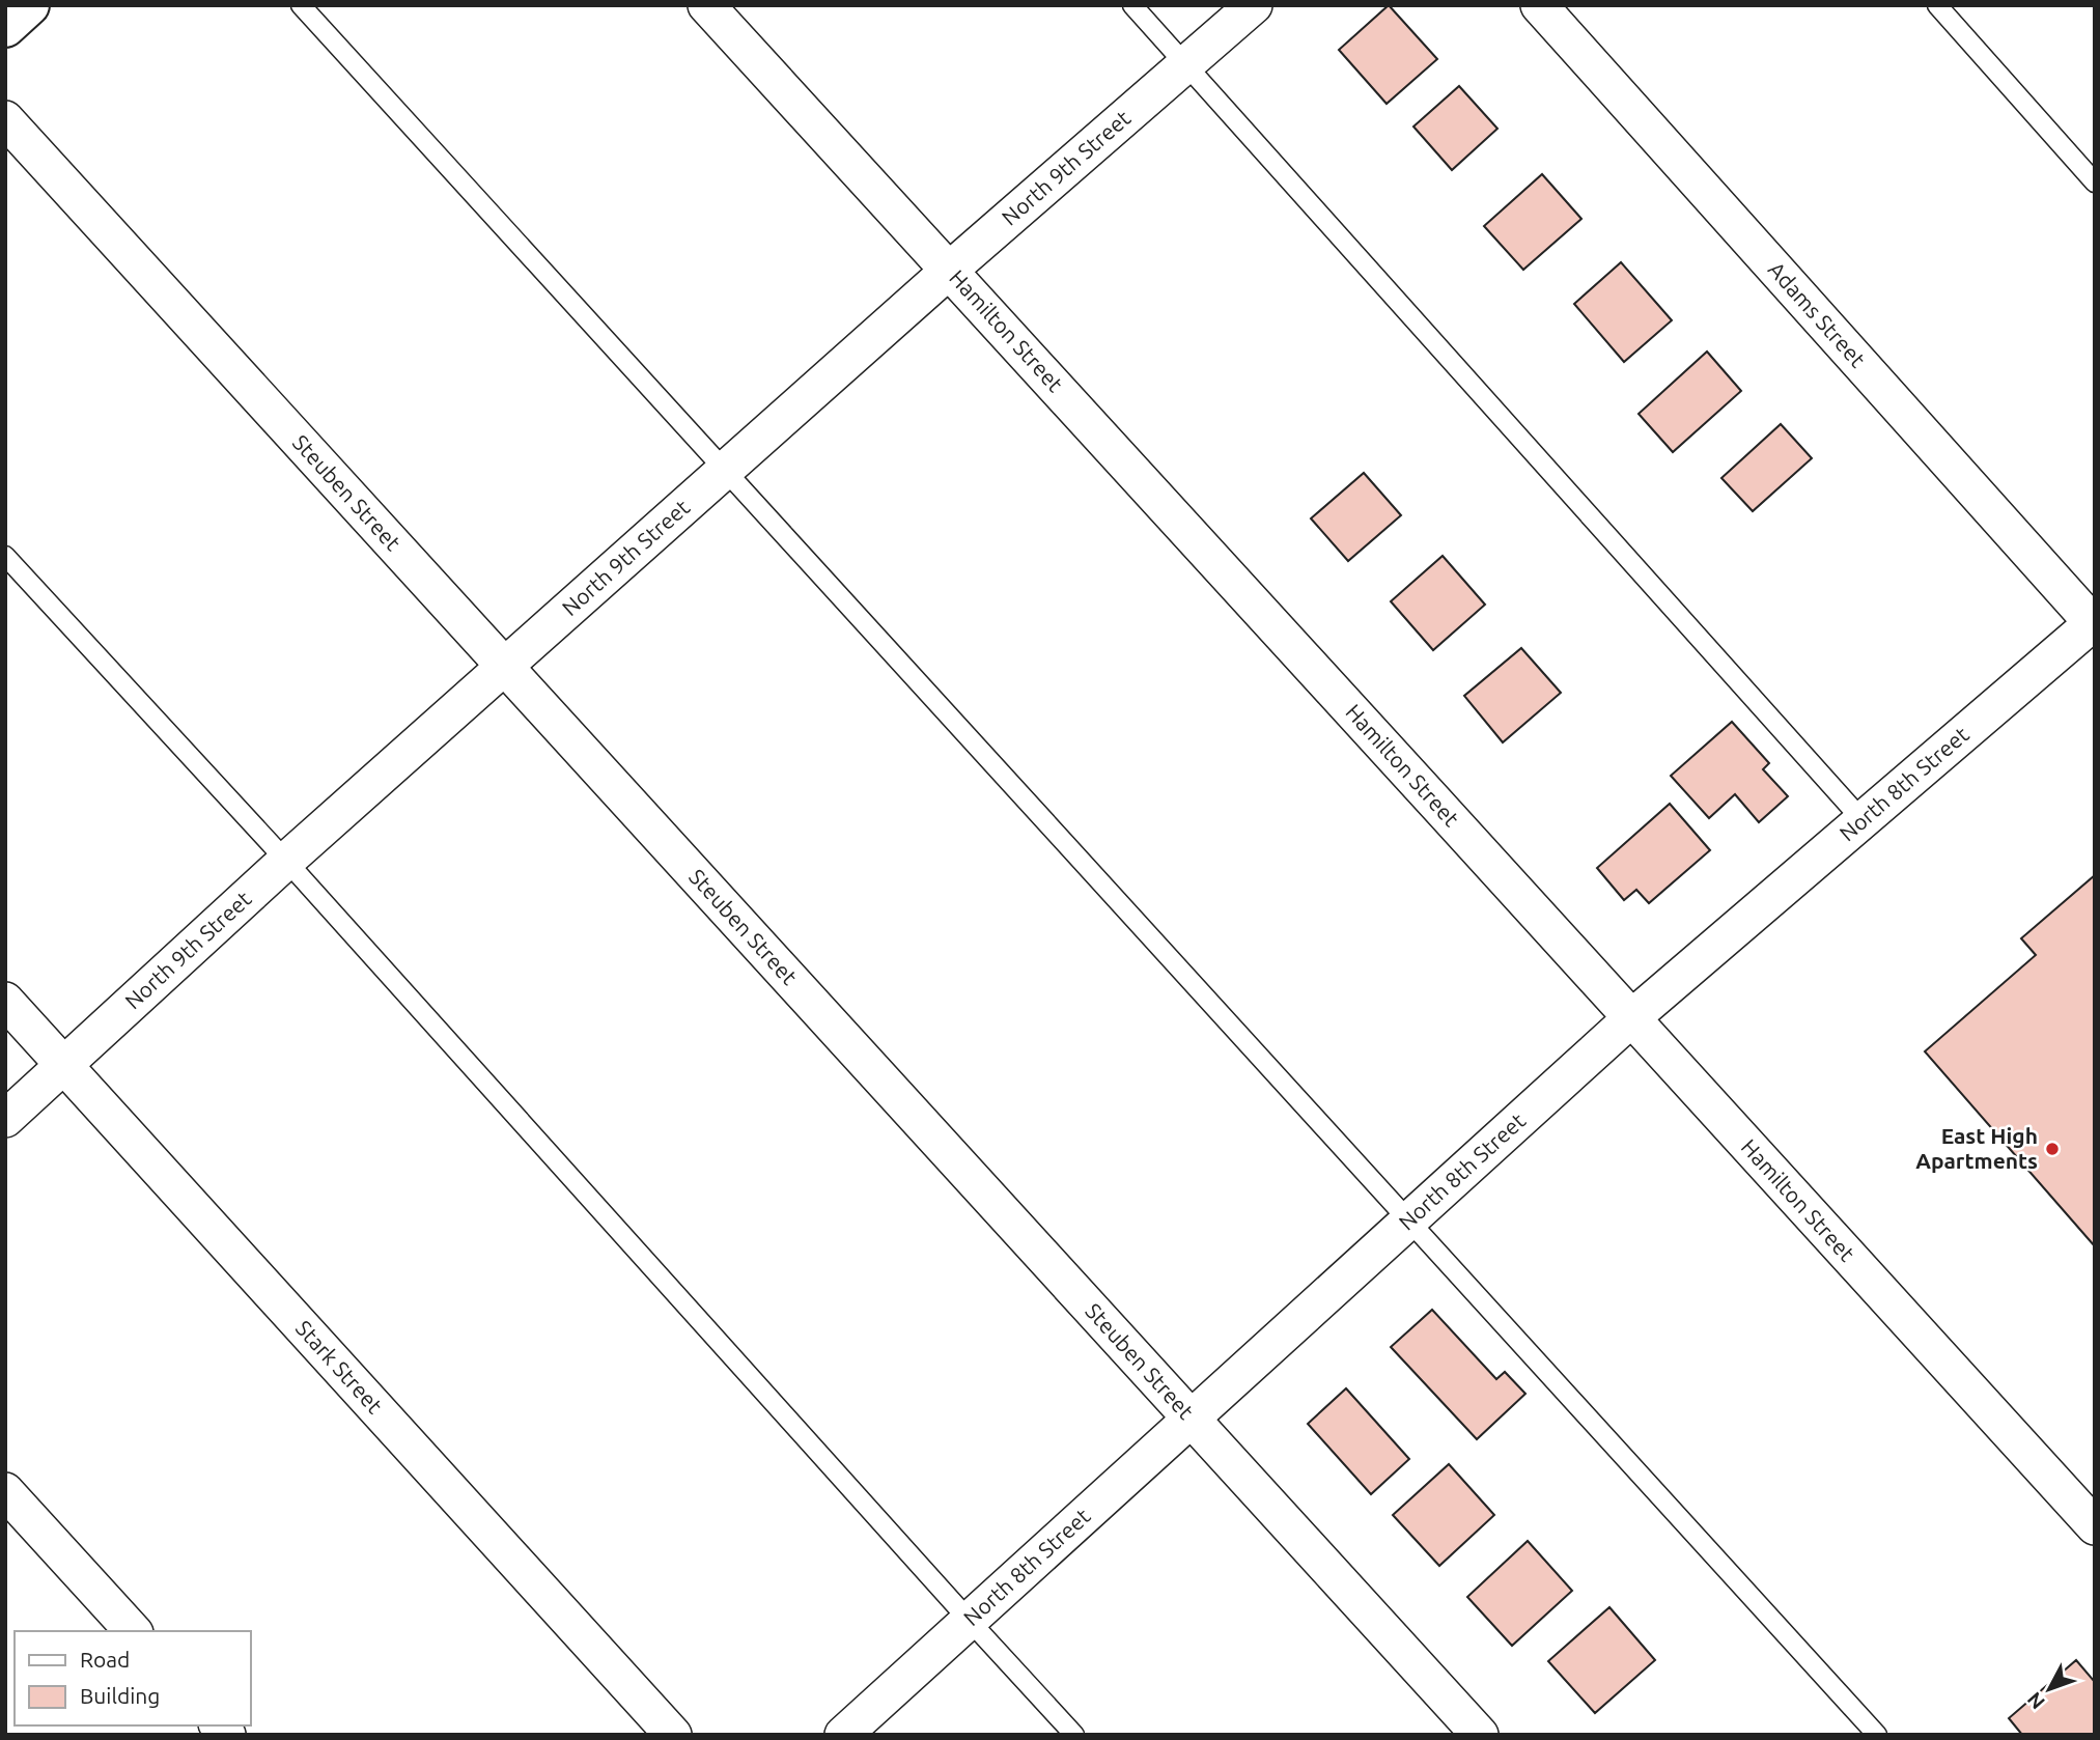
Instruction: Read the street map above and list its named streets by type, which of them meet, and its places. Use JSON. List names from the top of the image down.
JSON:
{
  "streets": {
    "street": [
      "North 9th Street",
      "Adams Street",
      "Hamilton Street",
      "Steuben Street",
      "North 8th Street",
      "Stark Street"
    ]
  },
  "crossings": [
    ["North 9th Street", "Hamilton Street"],
    ["North 9th Street", "Steuben Street"],
    ["North 9th Street", "Stark Street"],
    ["Adams Street", "North 8th Street"],
    ["Hamilton Street", "North 8th Street"],
    ["Steuben Street", "North 8th Street"]
  ],
  "places": ["East High Apartments"],
  "legend": ["Road", "Building"],
  "north": "bottom left"
}
